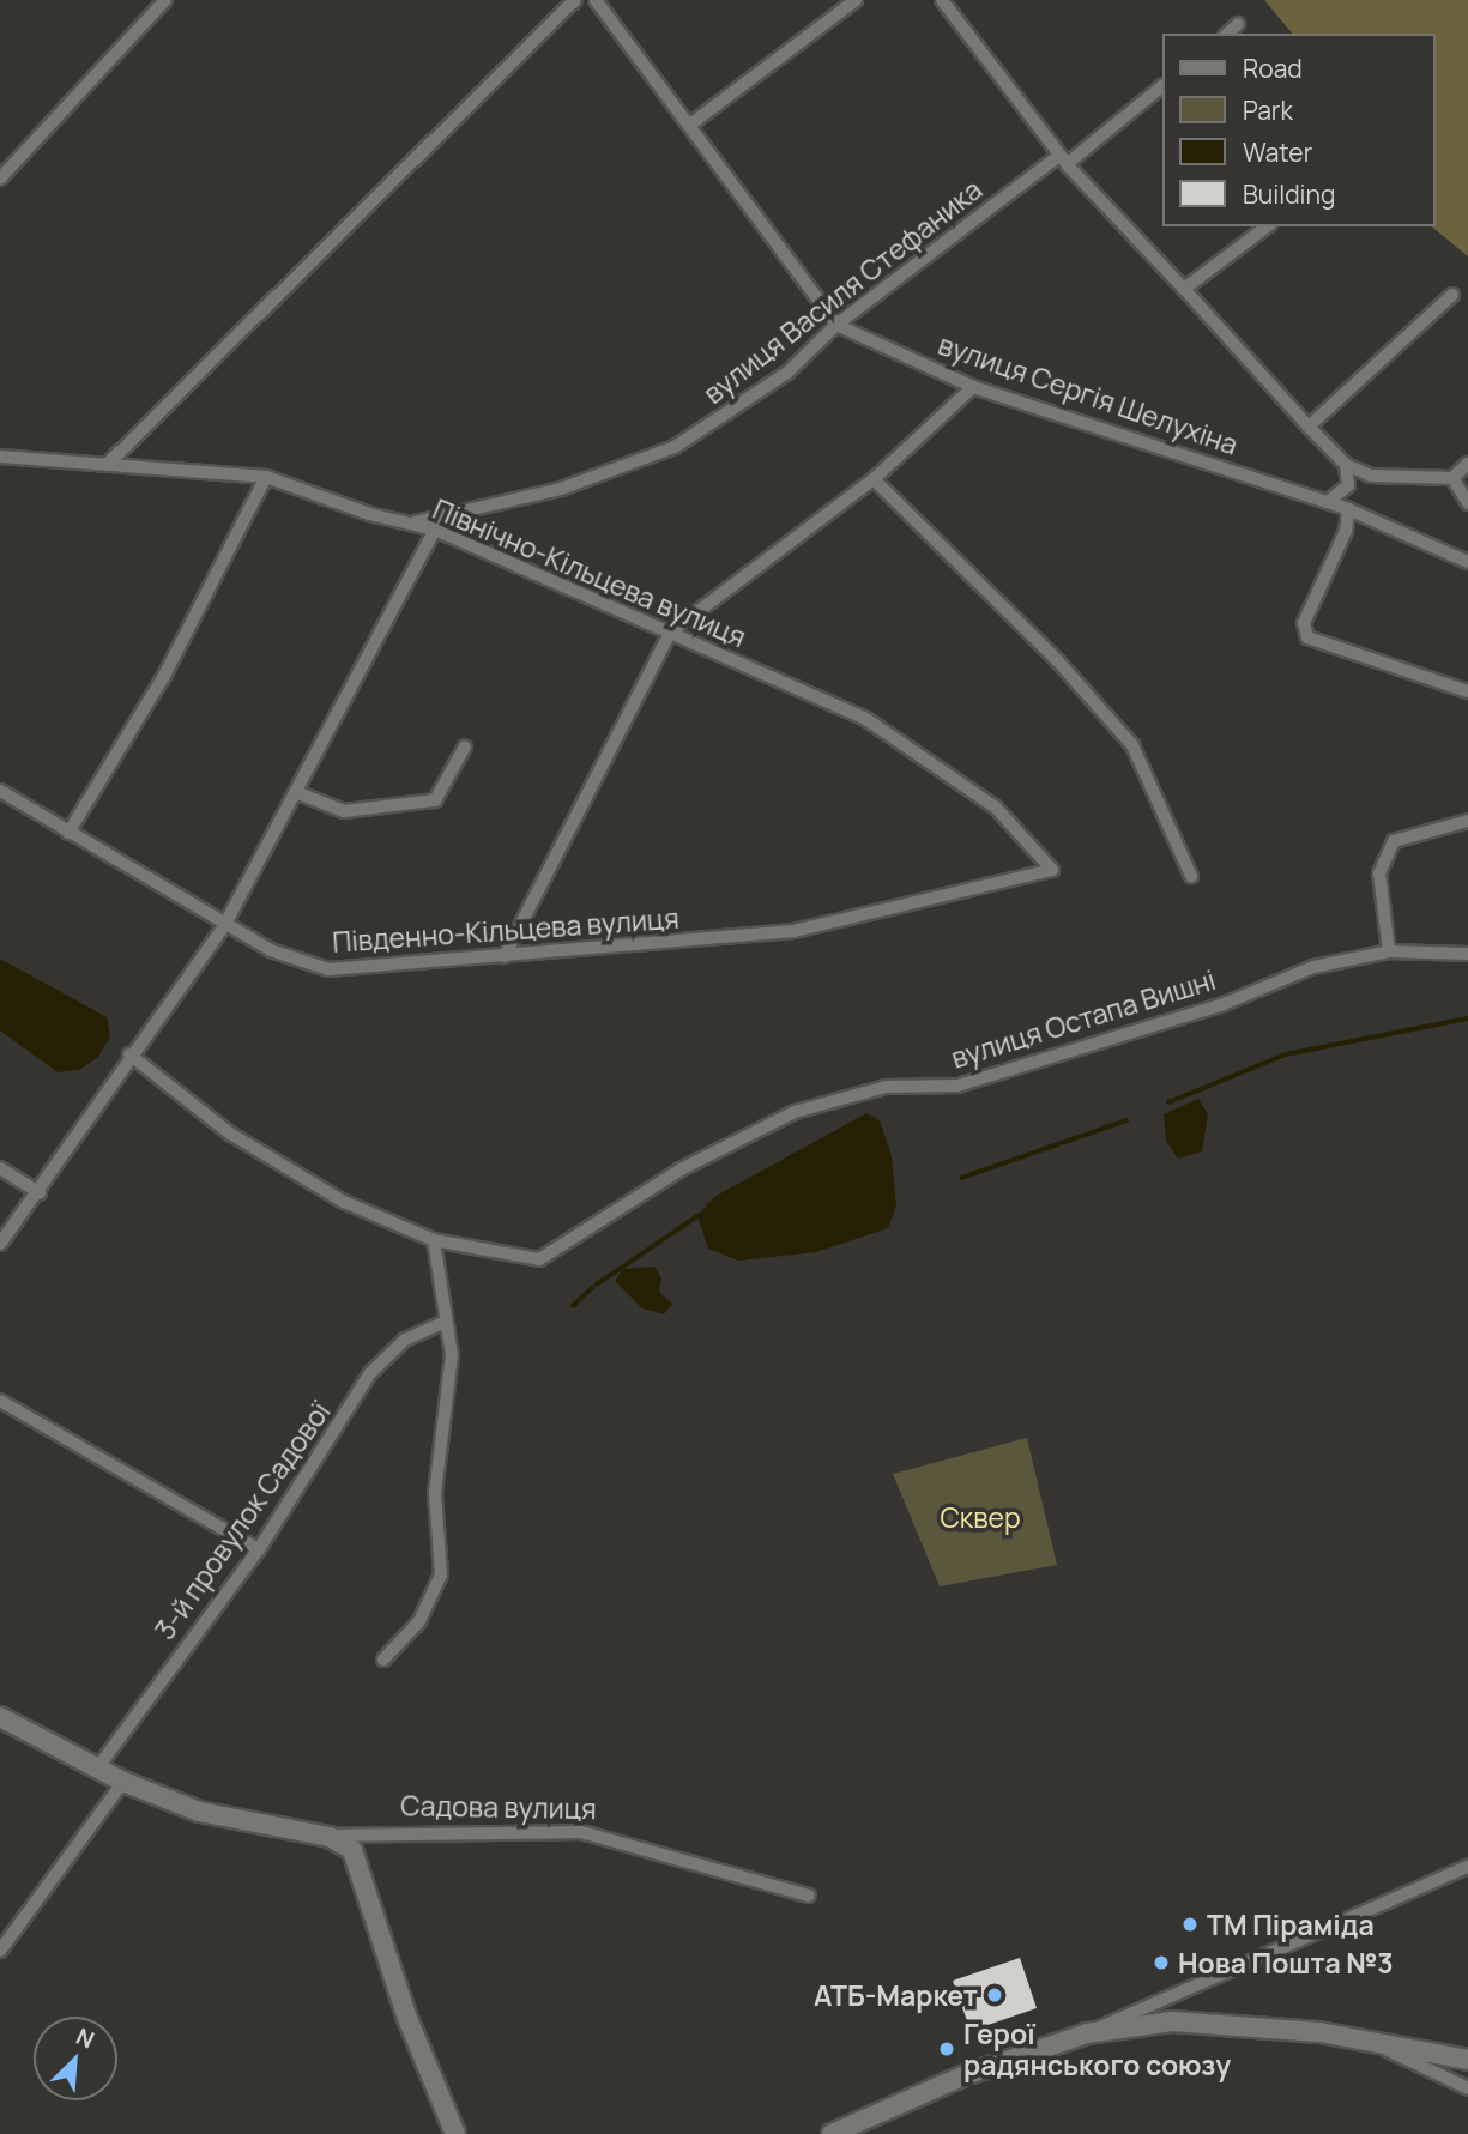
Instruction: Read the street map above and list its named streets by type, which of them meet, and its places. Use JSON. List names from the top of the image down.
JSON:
{
  "streets": {
    "main road": ["Садова вулиця"],
    "street": [
      "вулиця Василя Стефаника",
      "вулиця Сергія Шелухіна",
      "Північно-Кільцева вулиця",
      "Південно-Кільцева вулиця",
      "вулиця Остапа Вишні",
      "3-й провулок Садової"
    ]
  },
  "crossings": [
    ["вулиця Василя Стефаника", "вулиця Сергія Шелухіна"],
    ["вулиця Василя Стефаника", "Північно-Кільцева вулиця"],
    ["Північно-Кільцева вулиця", "Південно-Кільцева вулиця"],
    ["3-й провулок Садової", "Садова вулиця"]
  ],
  "parks": ["Сквер"],
  "places": [
    "ТМ Піраміда",
    "Нова Пошта №3",
    "АТБ-Маркет",
    "Герої радянського союзу"
  ],
  "legend": [
    "Road",
    "Park",
    "Water",
    "Building"
  ],
  "north": "top right"
}
